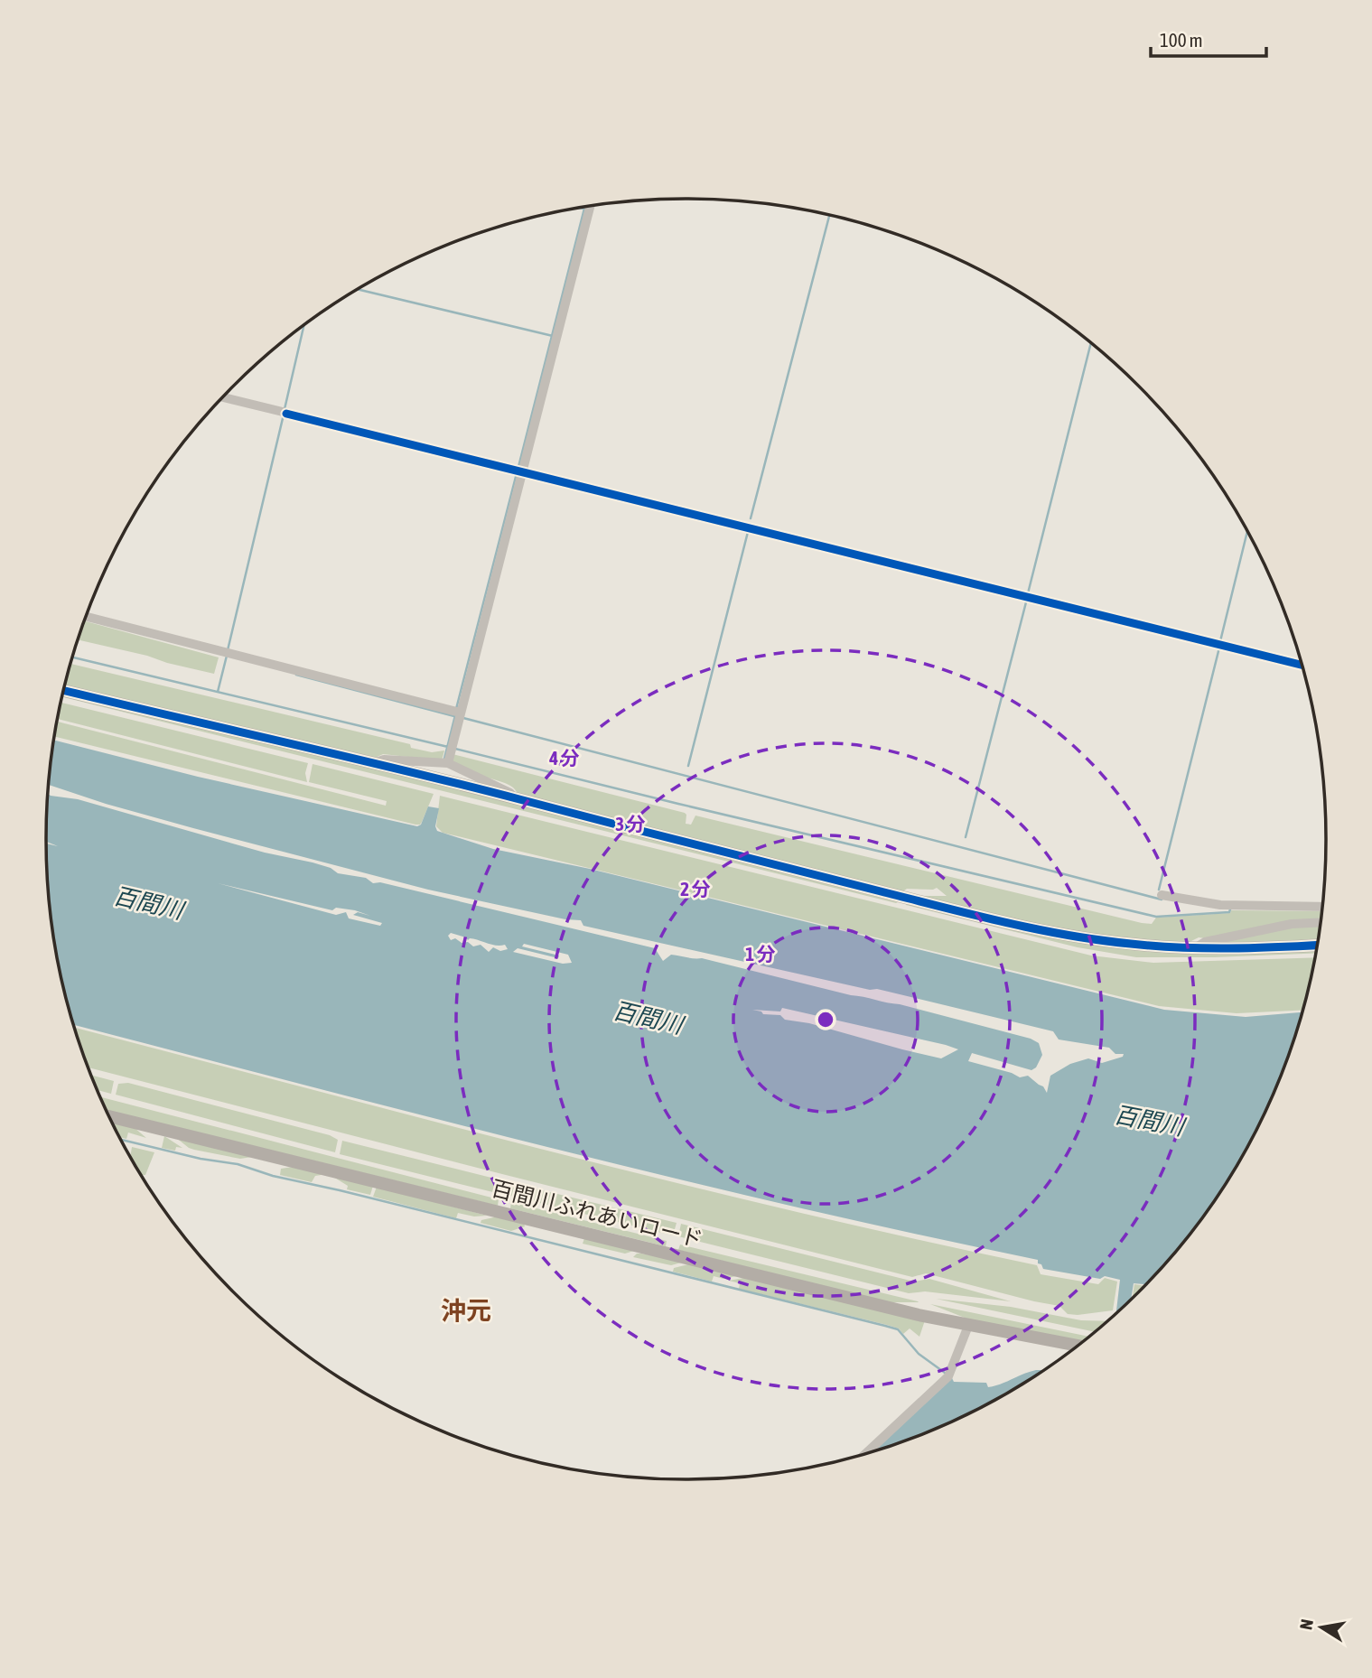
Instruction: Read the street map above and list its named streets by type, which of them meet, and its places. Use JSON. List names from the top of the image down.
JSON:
{
  "streets": {
    "street": ["百間川ふれあいロード"]
  },
  "districts": ["沖元"],
  "water": ["百間川"],
  "scale_bar": "100 m",
  "north": "left",
  "rings": [
    "4 分",
    "3 分",
    "2 分",
    "1 分"
  ]
}
